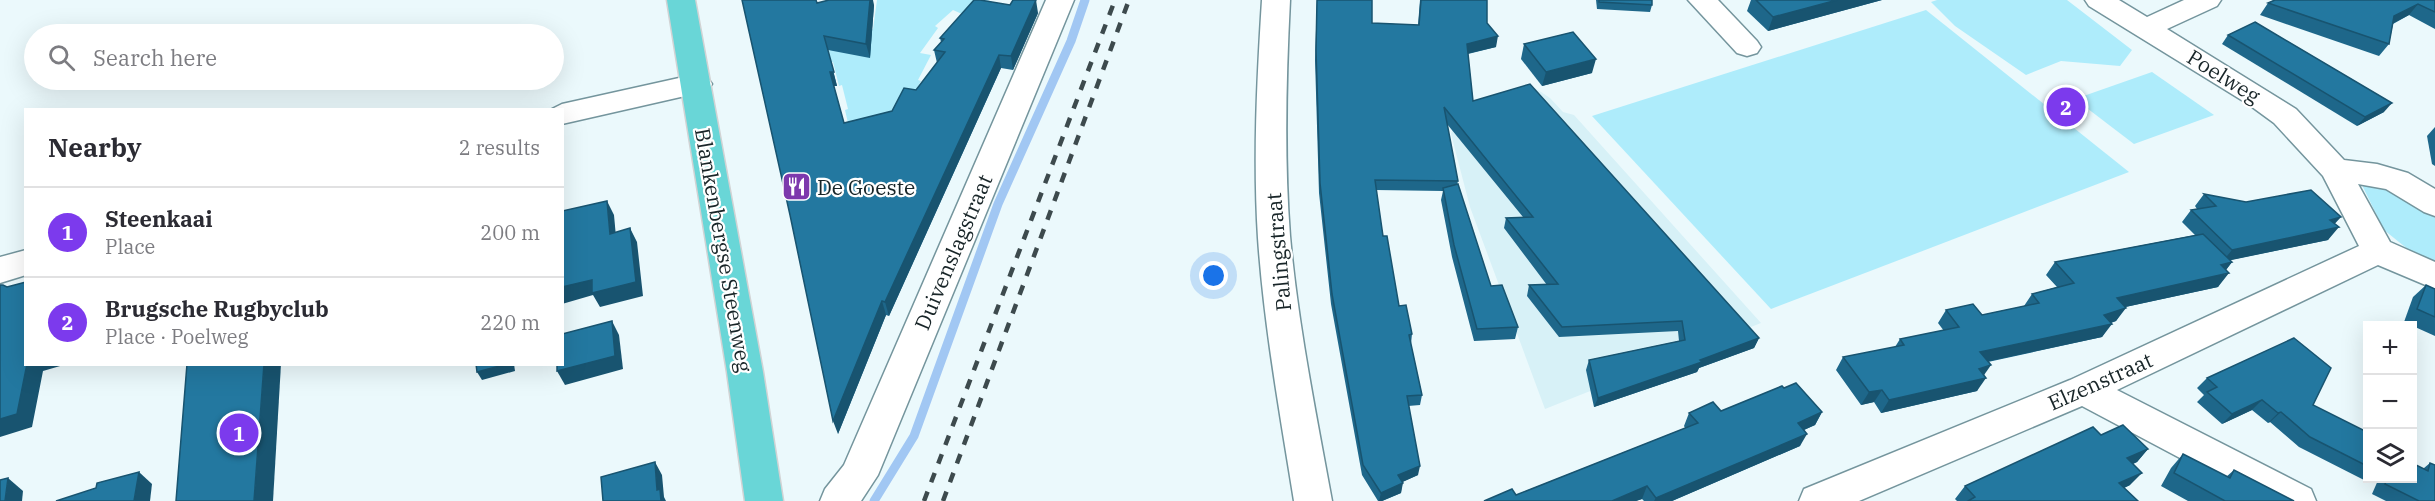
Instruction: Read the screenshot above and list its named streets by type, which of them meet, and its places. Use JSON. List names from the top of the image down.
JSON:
{
  "streets": {
    "main road": ["Blankenbergse Steenweg"],
    "street": [
      "Poelweg",
      "Duivenslagstraat",
      "Palingstraat",
      "Elzenstraat"
    ]
  },
  "crossings": [
    ["Poelweg", "Elzenstraat"]
  ],
  "places": {
    "restaurant": ["De Goeste"]
  },
  "page": {
    "search": "Search here",
    "pins": ["2", "1"],
    "heading": ["Nearby", "2 results"],
    "list": [
      {
        "mark": "1",
        "name": "Steenkaai",
        "note": "Place",
        "value": "200 m"
      },
      {
        "mark": "2",
        "name": "Brugsche Rugbyclub",
        "note": "Place · Poelweg",
        "value": "220 m"
      }
    ],
    "map_buttons": ["+", "−"]
  }
}
